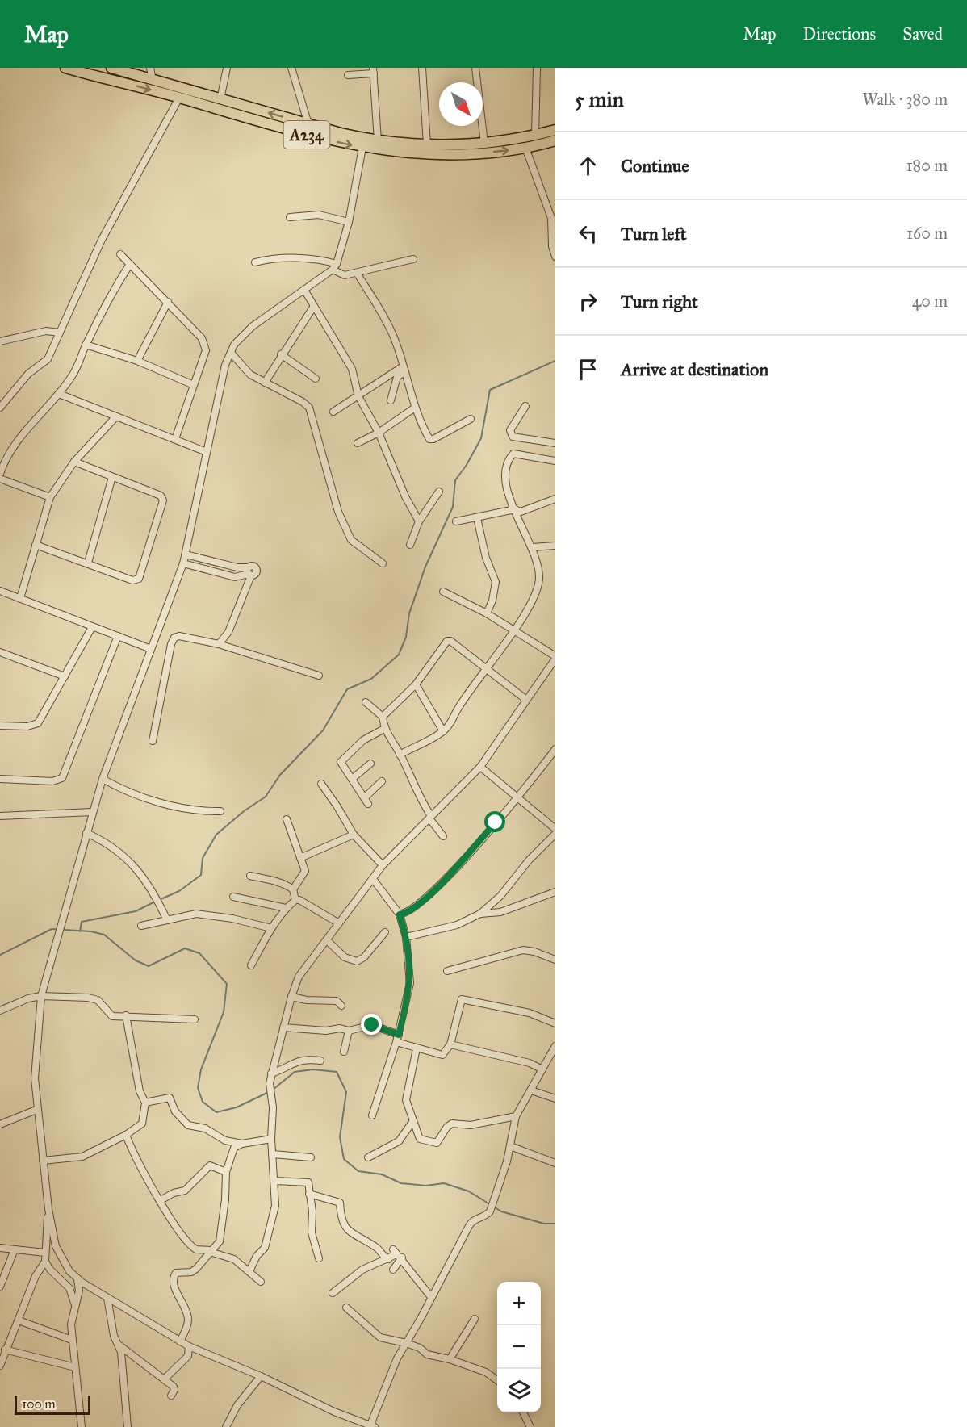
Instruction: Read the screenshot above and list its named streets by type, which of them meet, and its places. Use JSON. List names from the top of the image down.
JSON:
{
  "streets": {
    "highway": ["A234"]
  },
  "scale_bar": "100 m",
  "north": "bottom right",
  "page": {
    "header": "Map",
    "nav": ["Map", "Directions", "Saved"],
    "heading": ["5 min", "Walk · 380 m"],
    "list": [
      ["Continue", "180 m"],
      ["Turn left", "160 m"],
      ["Turn right", "40 m"],
      "Arrive at destination"
    ],
    "map_buttons": ["+", "−"],
    "scale": "100 m"
  }
}
